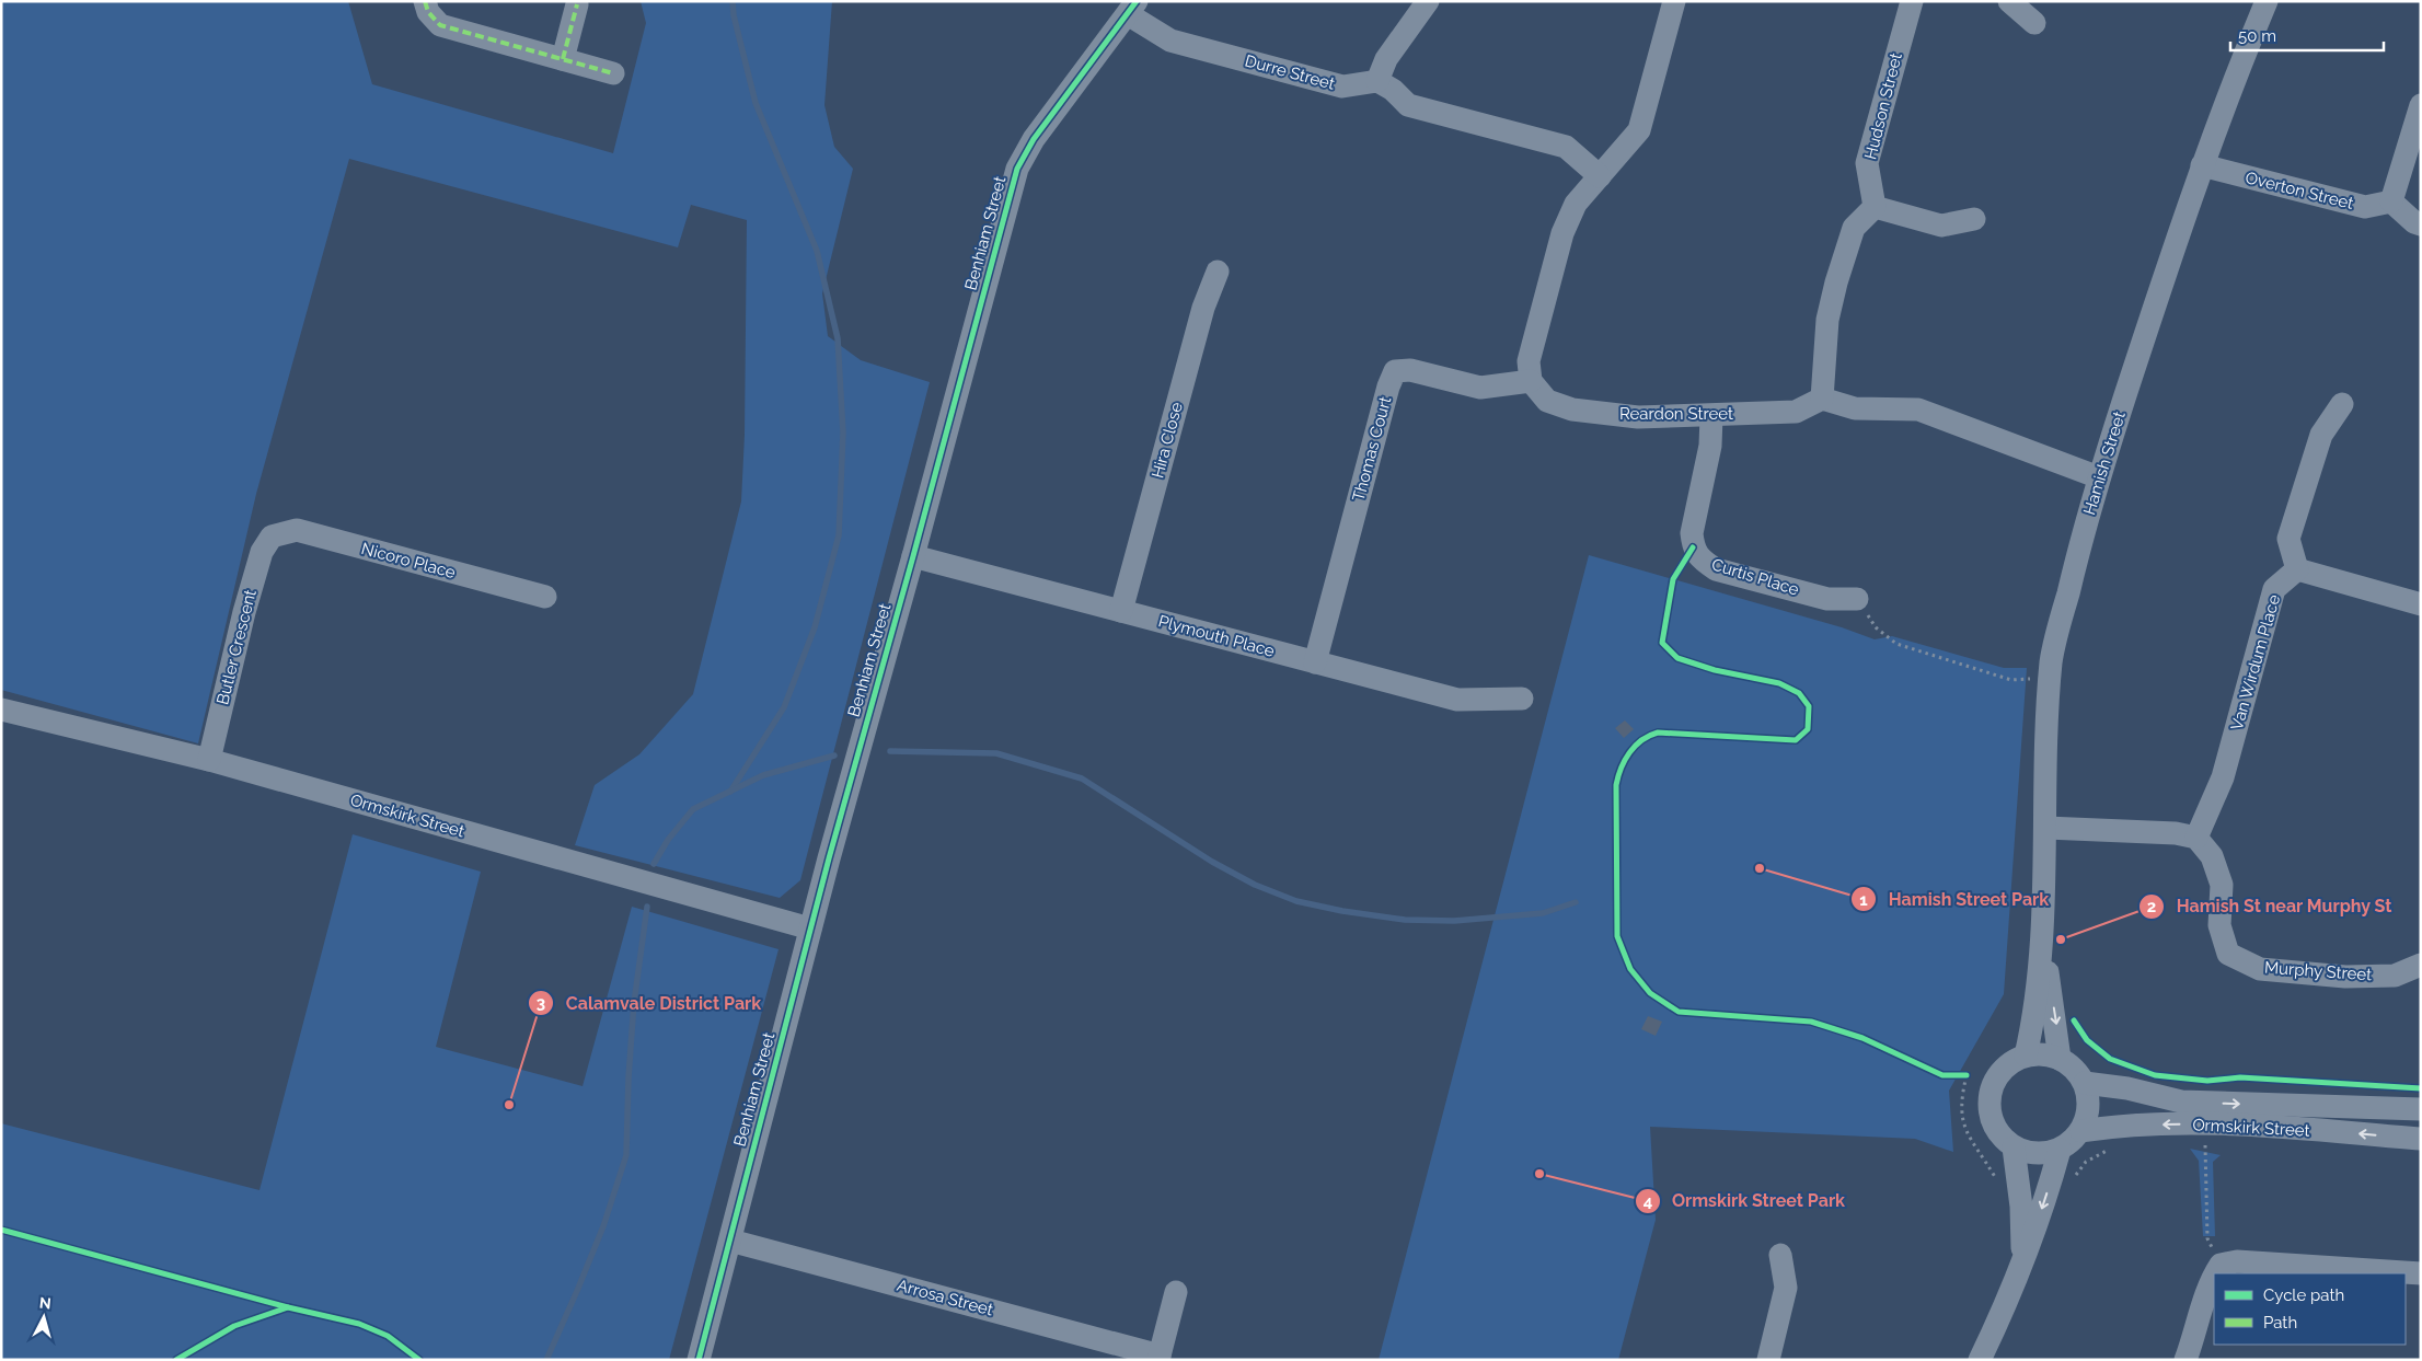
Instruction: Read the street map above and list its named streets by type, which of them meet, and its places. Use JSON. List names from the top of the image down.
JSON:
{
  "streets": {
    "street": [
      "Durre Street",
      "Hudson Street",
      "Overton Street",
      "Benhiam Street",
      "Reardon Street",
      "Hira Close",
      "Thomas Court",
      "Hamish Street",
      "Nicoro Place",
      "Curtis Place",
      "Plymouth Place",
      "Butler Crescent",
      "Van Wirdum Place",
      "Ormskirk Street",
      "Murphy Street",
      "Arrosa Street"
    ]
  },
  "crossings": [
    ["Durre Street", "Benhiam Street"],
    ["Overton Street", "Hamish Street"],
    ["Benhiam Street", "Plymouth Place"],
    ["Benhiam Street", "Ormskirk Street"],
    ["Benhiam Street", "Arrosa Street"],
    ["Reardon Street", "Thomas Court"],
    ["Reardon Street", "Curtis Place"],
    ["Hira Close", "Plymouth Place"],
    ["Thomas Court", "Plymouth Place"],
    ["Hamish Street", "Ormskirk Street"],
    ["Nicoro Place", "Butler Crescent"],
    ["Butler Crescent", "Ormskirk Street"],
    ["Van Wirdum Place", "Murphy Street"]
  ],
  "places": [
    "Hamish Street Park",
    "Hamish St near Murphy St",
    "Calamvale District Park",
    "Ormskirk Street Park"
  ],
  "legend": ["Cycle path", "Path"],
  "scale_bar": "50 m",
  "north": "top"
}
